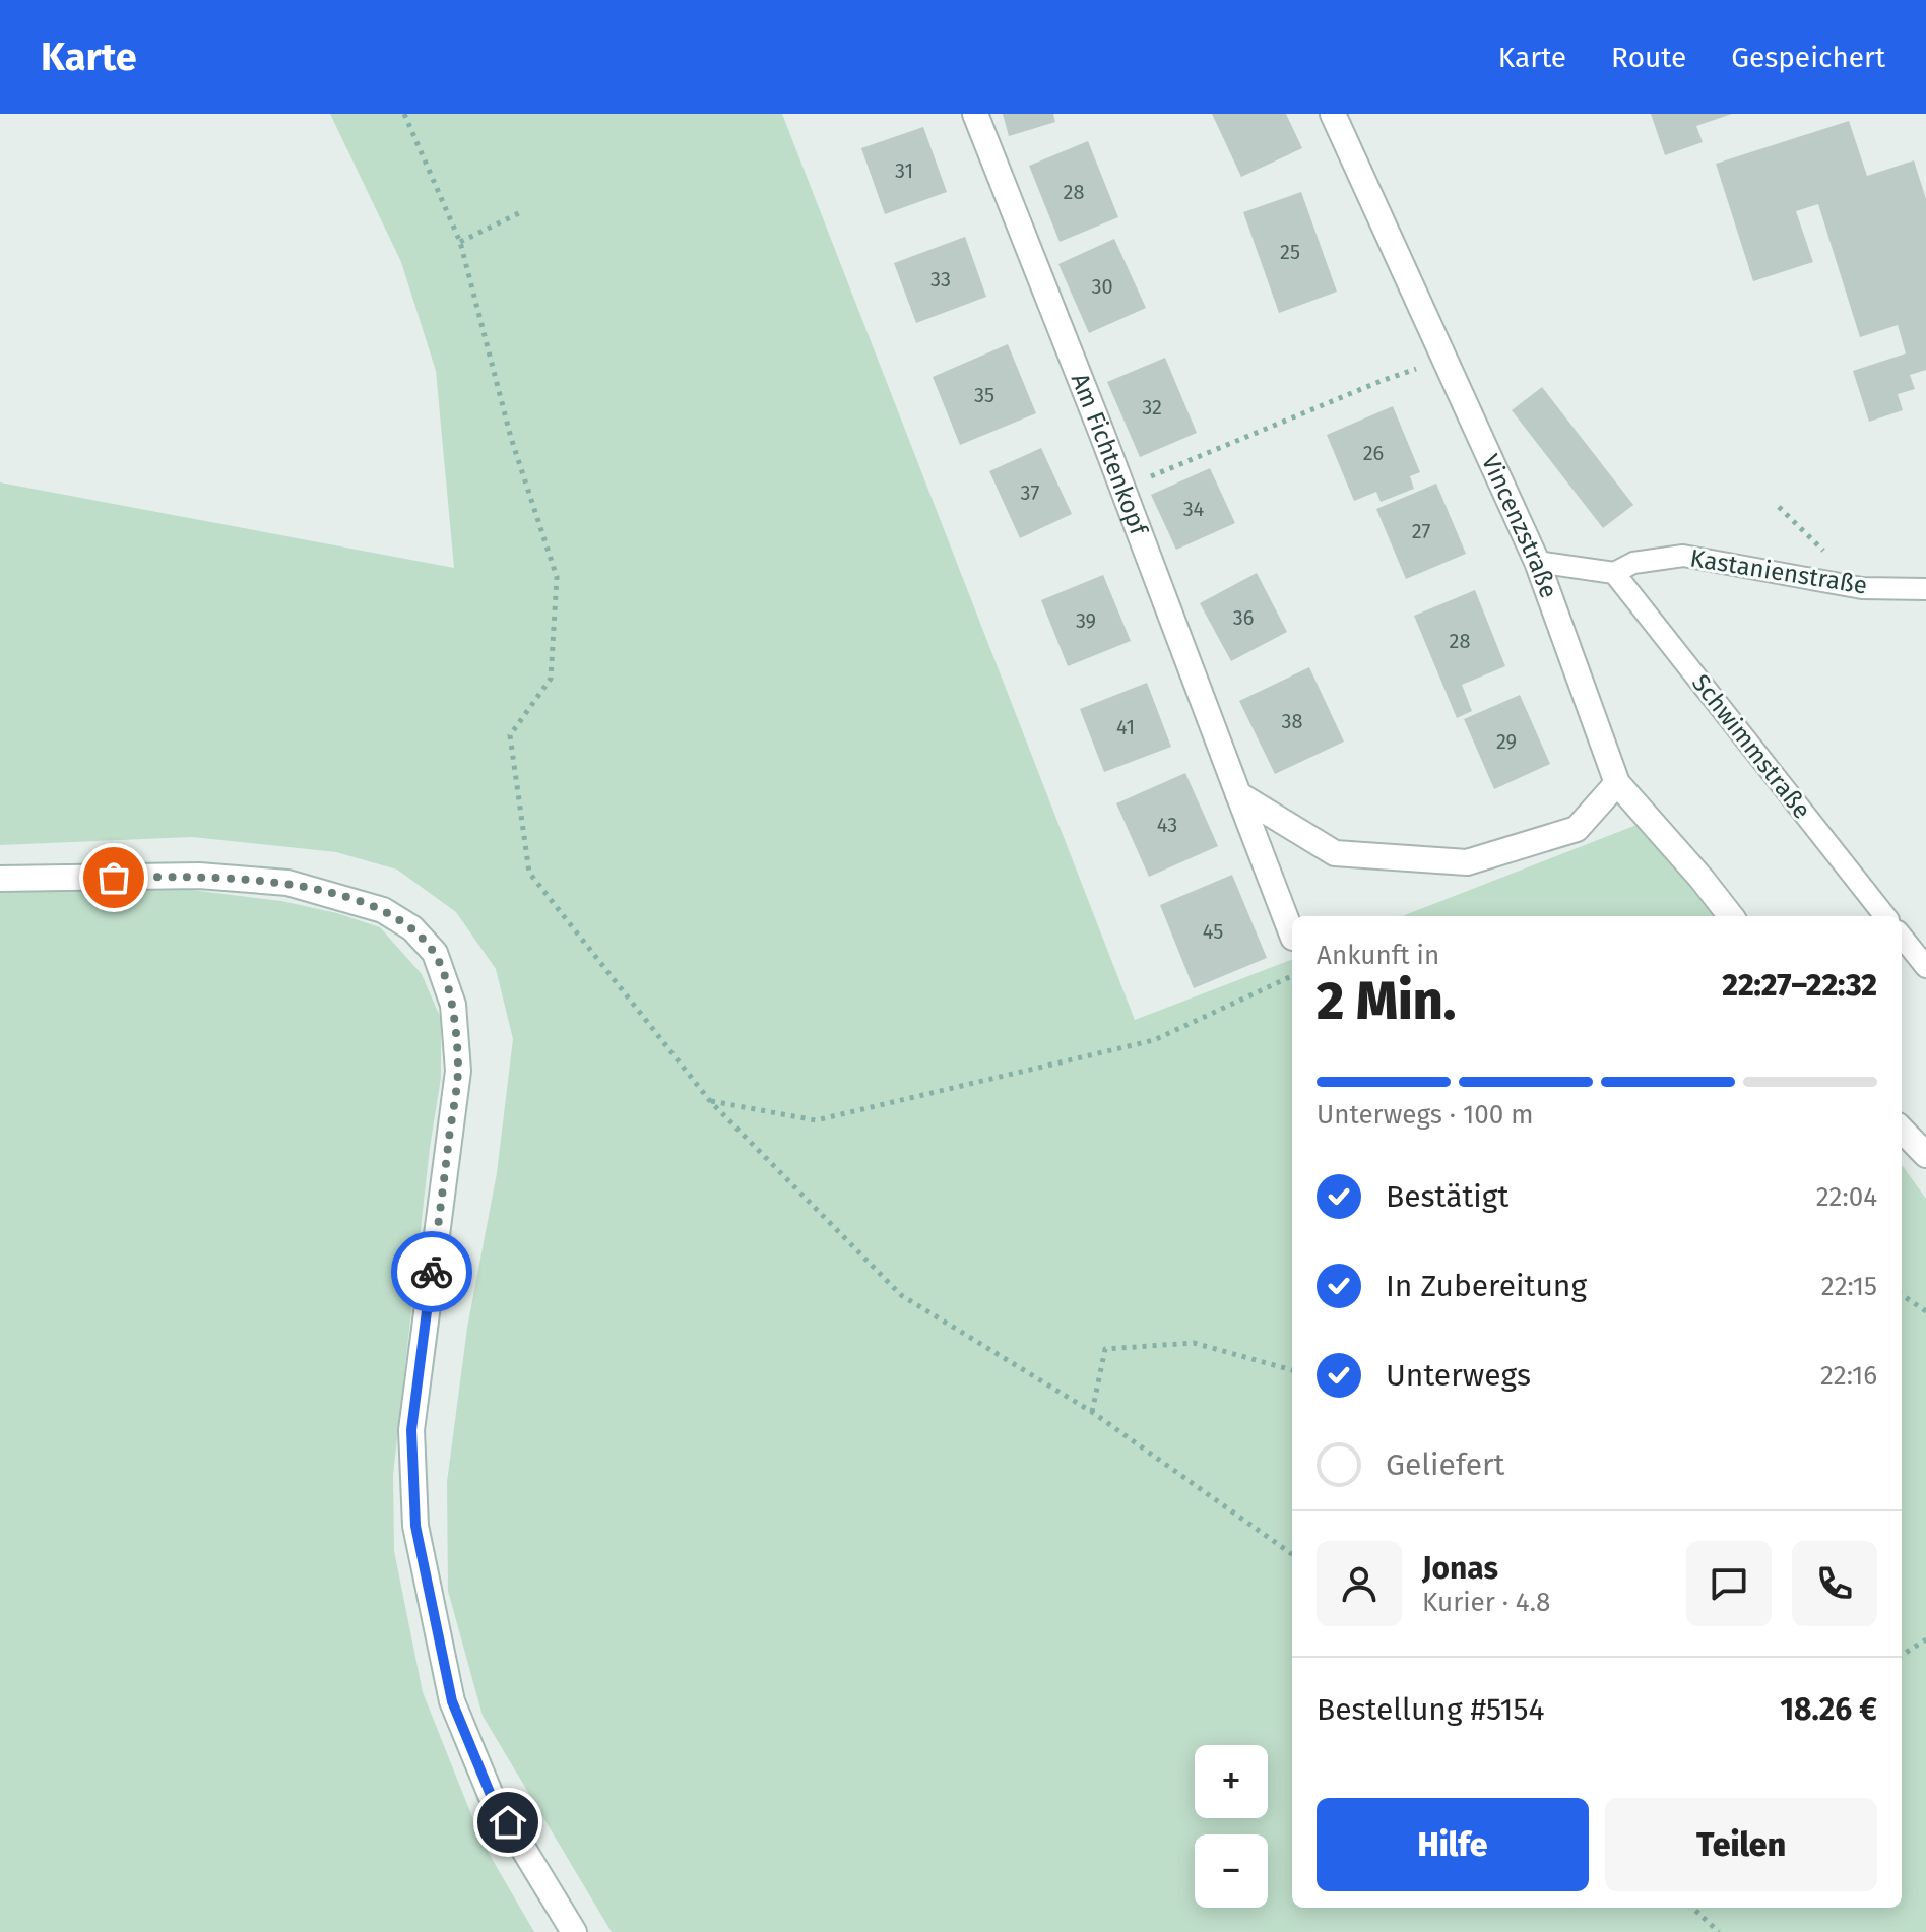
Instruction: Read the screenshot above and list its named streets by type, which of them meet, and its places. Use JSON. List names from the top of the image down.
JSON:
{
  "streets": {
    "street": ["Am Fichtenkopf", "Vincenzstraße"],
    "lane": ["Kastanienstraße", "Schwimmstraße"]
  },
  "crossings": [
    ["Vincenzstraße", "Kastanienstraße"],
    ["Kastanienstraße", "Schwimmstraße"]
  ],
  "house_numbers": [
    "31",
    "28",
    "25",
    "33",
    "30",
    "35",
    "32",
    "26",
    "37",
    "34",
    "27",
    "36",
    "39",
    "28",
    "38",
    "41",
    "29",
    "43",
    "45"
  ],
  "page": {
    "header": "Karte",
    "nav": ["Karte", "Route", "Gespeichert"],
    "heading": ["2 Min.", "Ankunft in", "22:27–22:32"],
    "panel": [
      "Jonas",
      "Kurier · 4.8",
      "Bestellung #5154",
      "18.26 €"
    ],
    "bar": "Unterwegs · 100 m",
    "list": [
      ["Bestätigt", "22:04"],
      ["In Zubereitung", "22:15"],
      ["Unterwegs", "22:16"],
      "Geliefert"
    ],
    "map_buttons": ["+", "−"],
    "buttons": ["Hilfe", "Teilen"]
  }
}
